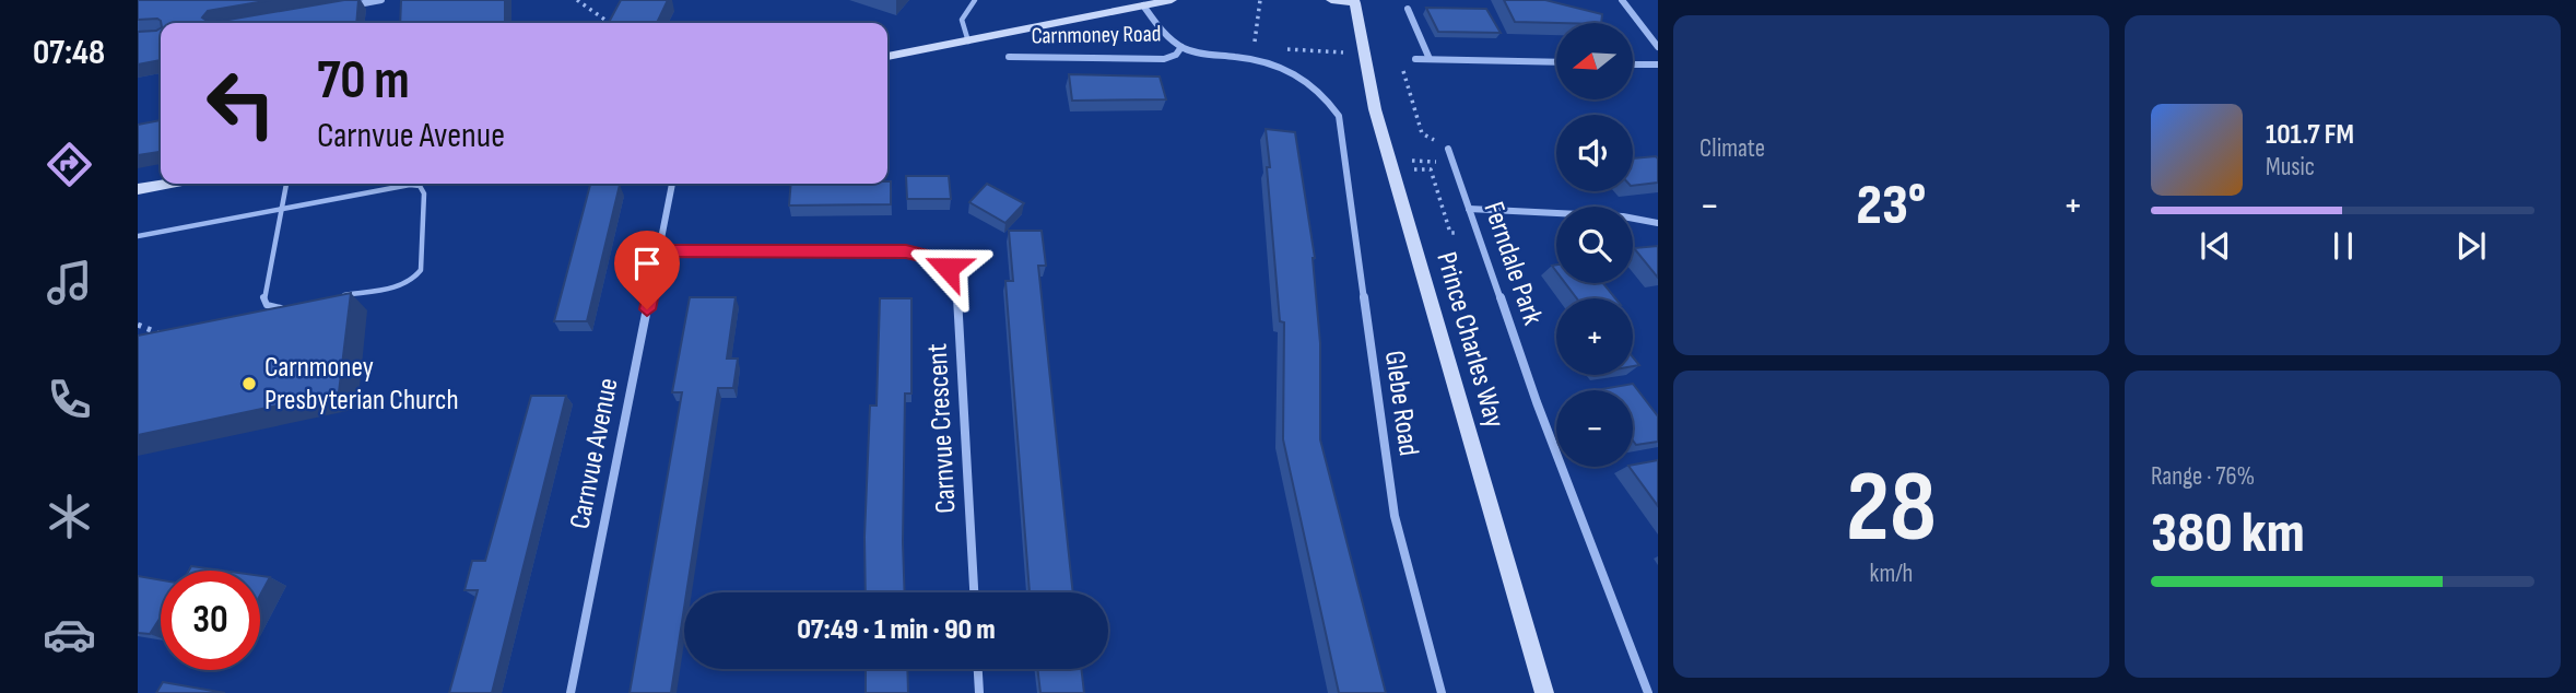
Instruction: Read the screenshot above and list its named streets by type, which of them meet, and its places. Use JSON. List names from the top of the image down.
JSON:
{
  "streets": {
    "street": [
      "Carnmoney Road",
      "Ferndale Park",
      "Prince Charles Way",
      "Glebe Road",
      "Carnvue Crescent",
      "Carnvue Avenue"
    ]
  },
  "crossings": [
    ["Carnmoney Road", "Glebe Road"],
    ["Carnvue Crescent", "Carnvue Avenue"]
  ],
  "places": ["Carnmoney Presbyterian Church"],
  "north": "left",
  "page": {
    "tabs": "07:48",
    "tile": [
      "Climate",
      ["28", "km/h"],
      ["Range · 76%", "380 km"]
    ],
    "map_buttons": ["+", "−"],
    "turn": ["70 m", "Carnvue Avenue"],
    "song": ["101.7 FM", "Music"],
    "heat": ["−", "23°", "+"],
    "limit": "30",
    "trip": "07:49 · 1 min · 90 m"
  }
}
